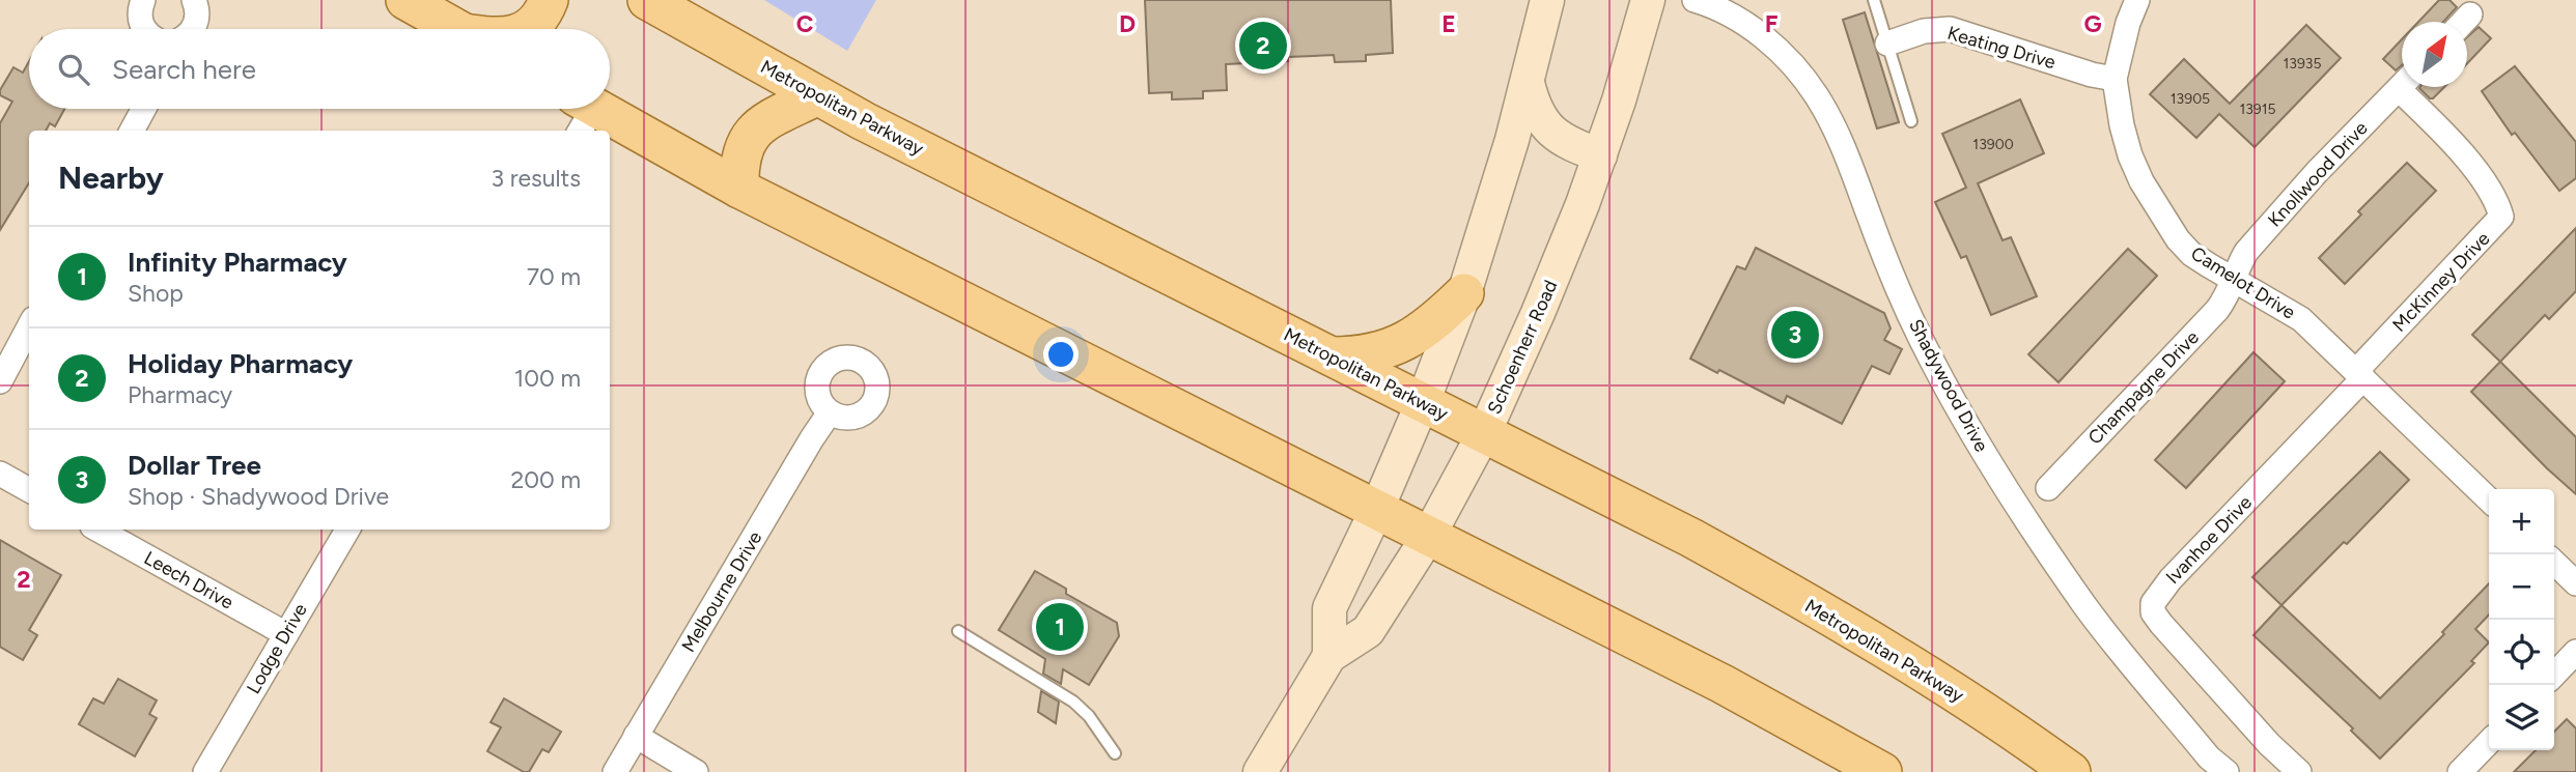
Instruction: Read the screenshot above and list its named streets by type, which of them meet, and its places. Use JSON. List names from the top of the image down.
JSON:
{
  "streets": {
    "main road": ["Metropolitan Parkway", "Schoenherr Road"],
    "street": [
      "Keating Drive",
      "Knollwood Drive",
      "McKinney Drive",
      "Camelot Drive",
      "Shadywood Drive",
      "Champagne Drive",
      "Ivanhoe Drive",
      "Leech Drive",
      "Melbourne Drive",
      "Lodge Drive"
    ]
  },
  "crossings": [
    ["Keating Drive", "Camelot Drive"],
    ["Metropolitan Parkway", "Schoenherr Road"],
    ["Knollwood Drive", "Camelot Drive"],
    ["Knollwood Drive", "Champagne Drive"],
    ["McKinney Drive", "Camelot Drive"],
    ["McKinney Drive", "Ivanhoe Drive"],
    ["Camelot Drive", "Champagne Drive"],
    ["Camelot Drive", "Ivanhoe Drive"],
    ["Leech Drive", "Lodge Drive"]
  ],
  "house_numbers": [
    "13935",
    "13905",
    "13915",
    "13900"
  ],
  "north": "top right",
  "page": {
    "pins": ["2", "3", "1"],
    "search": "Search here",
    "heading": ["Nearby", "3 results"],
    "list": [
      {
        "mark": "1",
        "name": "Infinity Pharmacy",
        "note": "Shop",
        "value": "70 m"
      },
      {
        "mark": "2",
        "name": "Holiday Pharmacy",
        "note": "Pharmacy",
        "value": "100 m"
      },
      {
        "mark": "3",
        "name": "Dollar Tree",
        "note": "Shop · Shadywood Drive",
        "value": "200 m"
      }
    ],
    "map_buttons": ["+", "−"]
  },
  "grid": {
    "columns": [
      "C",
      "D",
      "E",
      "F",
      "G"
    ],
    "rows": ["2"]
  }
}
